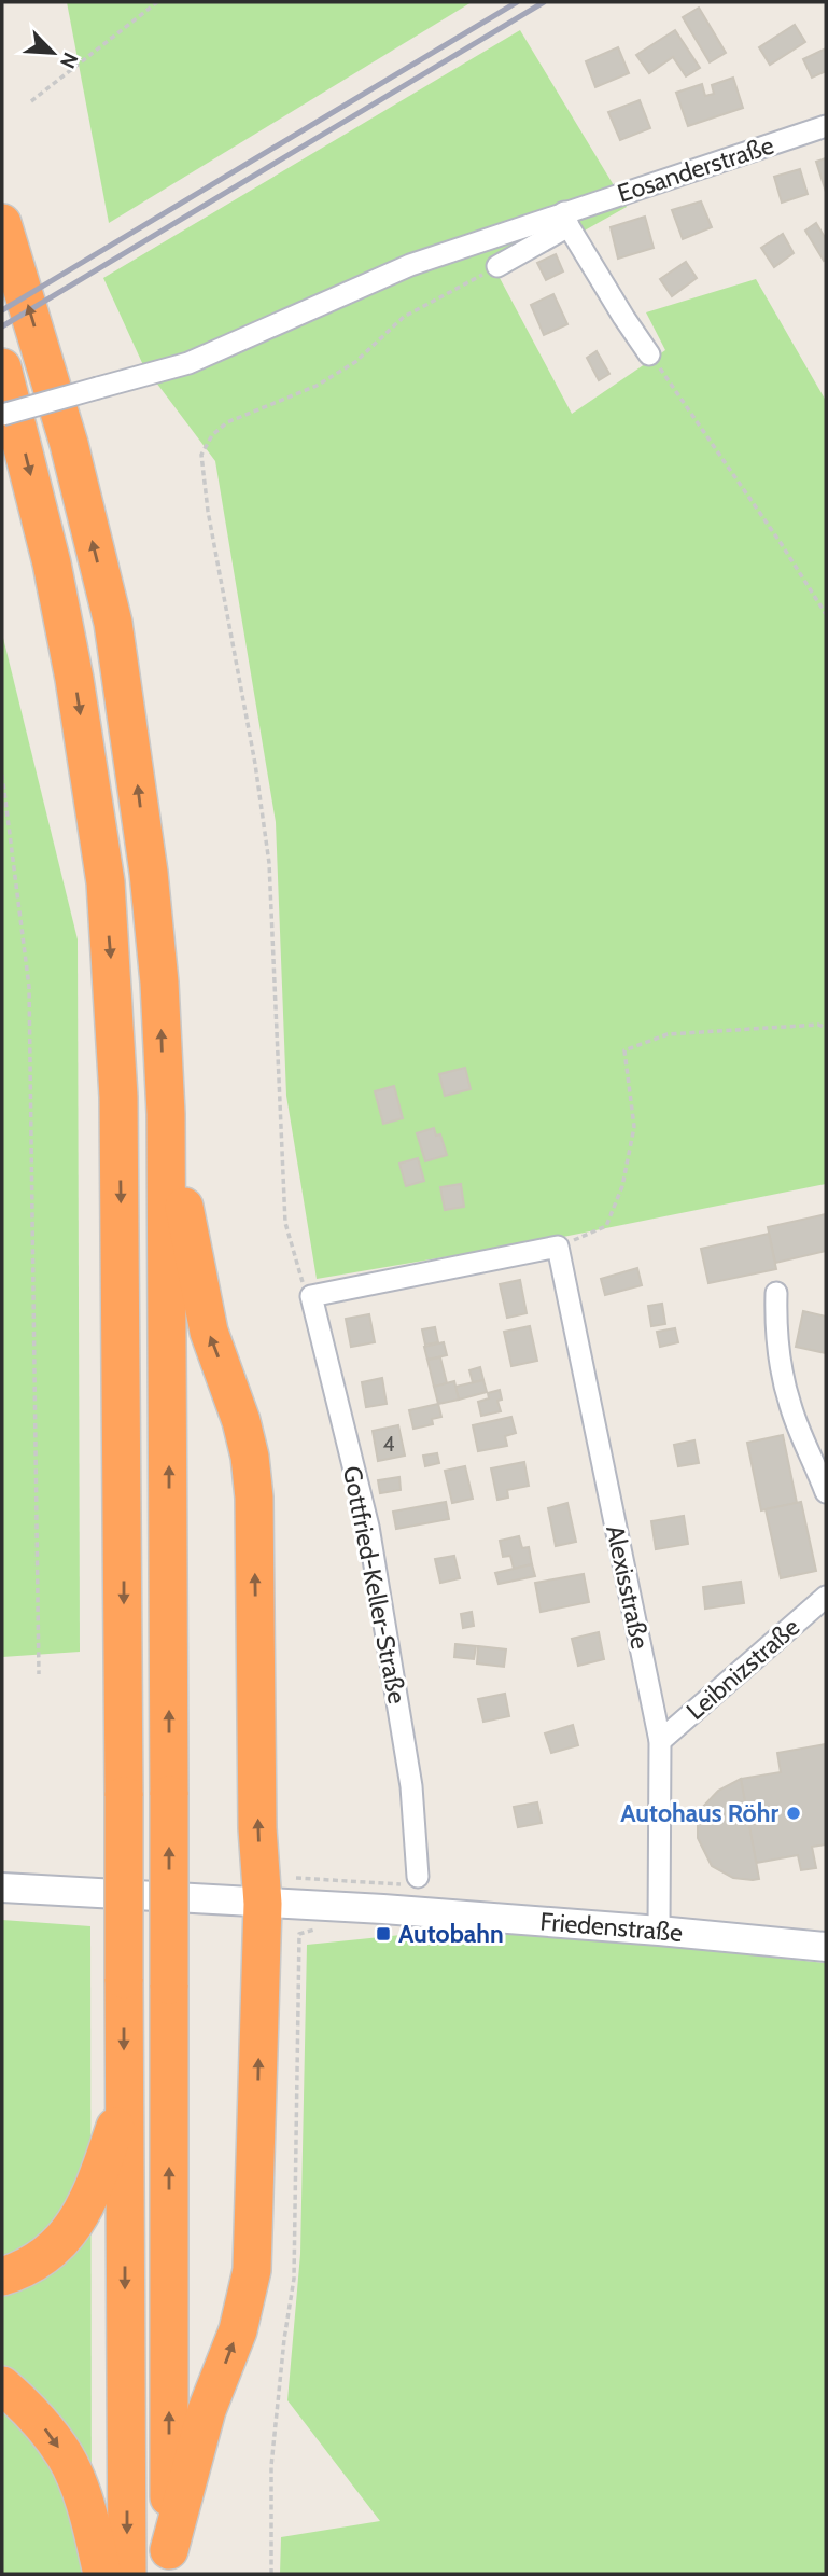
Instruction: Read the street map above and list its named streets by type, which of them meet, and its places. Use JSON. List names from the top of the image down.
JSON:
{
  "streets": {
    "main road": ["Friedenstraße"],
    "street": [
      "Eosanderstraße",
      "Gottfried-Keller-Straße",
      "Alexisstraße",
      "Leibnizstraße"
    ]
  },
  "crossings": [
    ["Alexisstraße", "Leibnizstraße"],
    ["Alexisstraße", "Friedenstraße"]
  ],
  "places": {
    "other": ["Autohaus Röhr"],
    "transit": ["Autobahn"]
  },
  "house_numbers": ["4"],
  "north": "bottom right"
}
